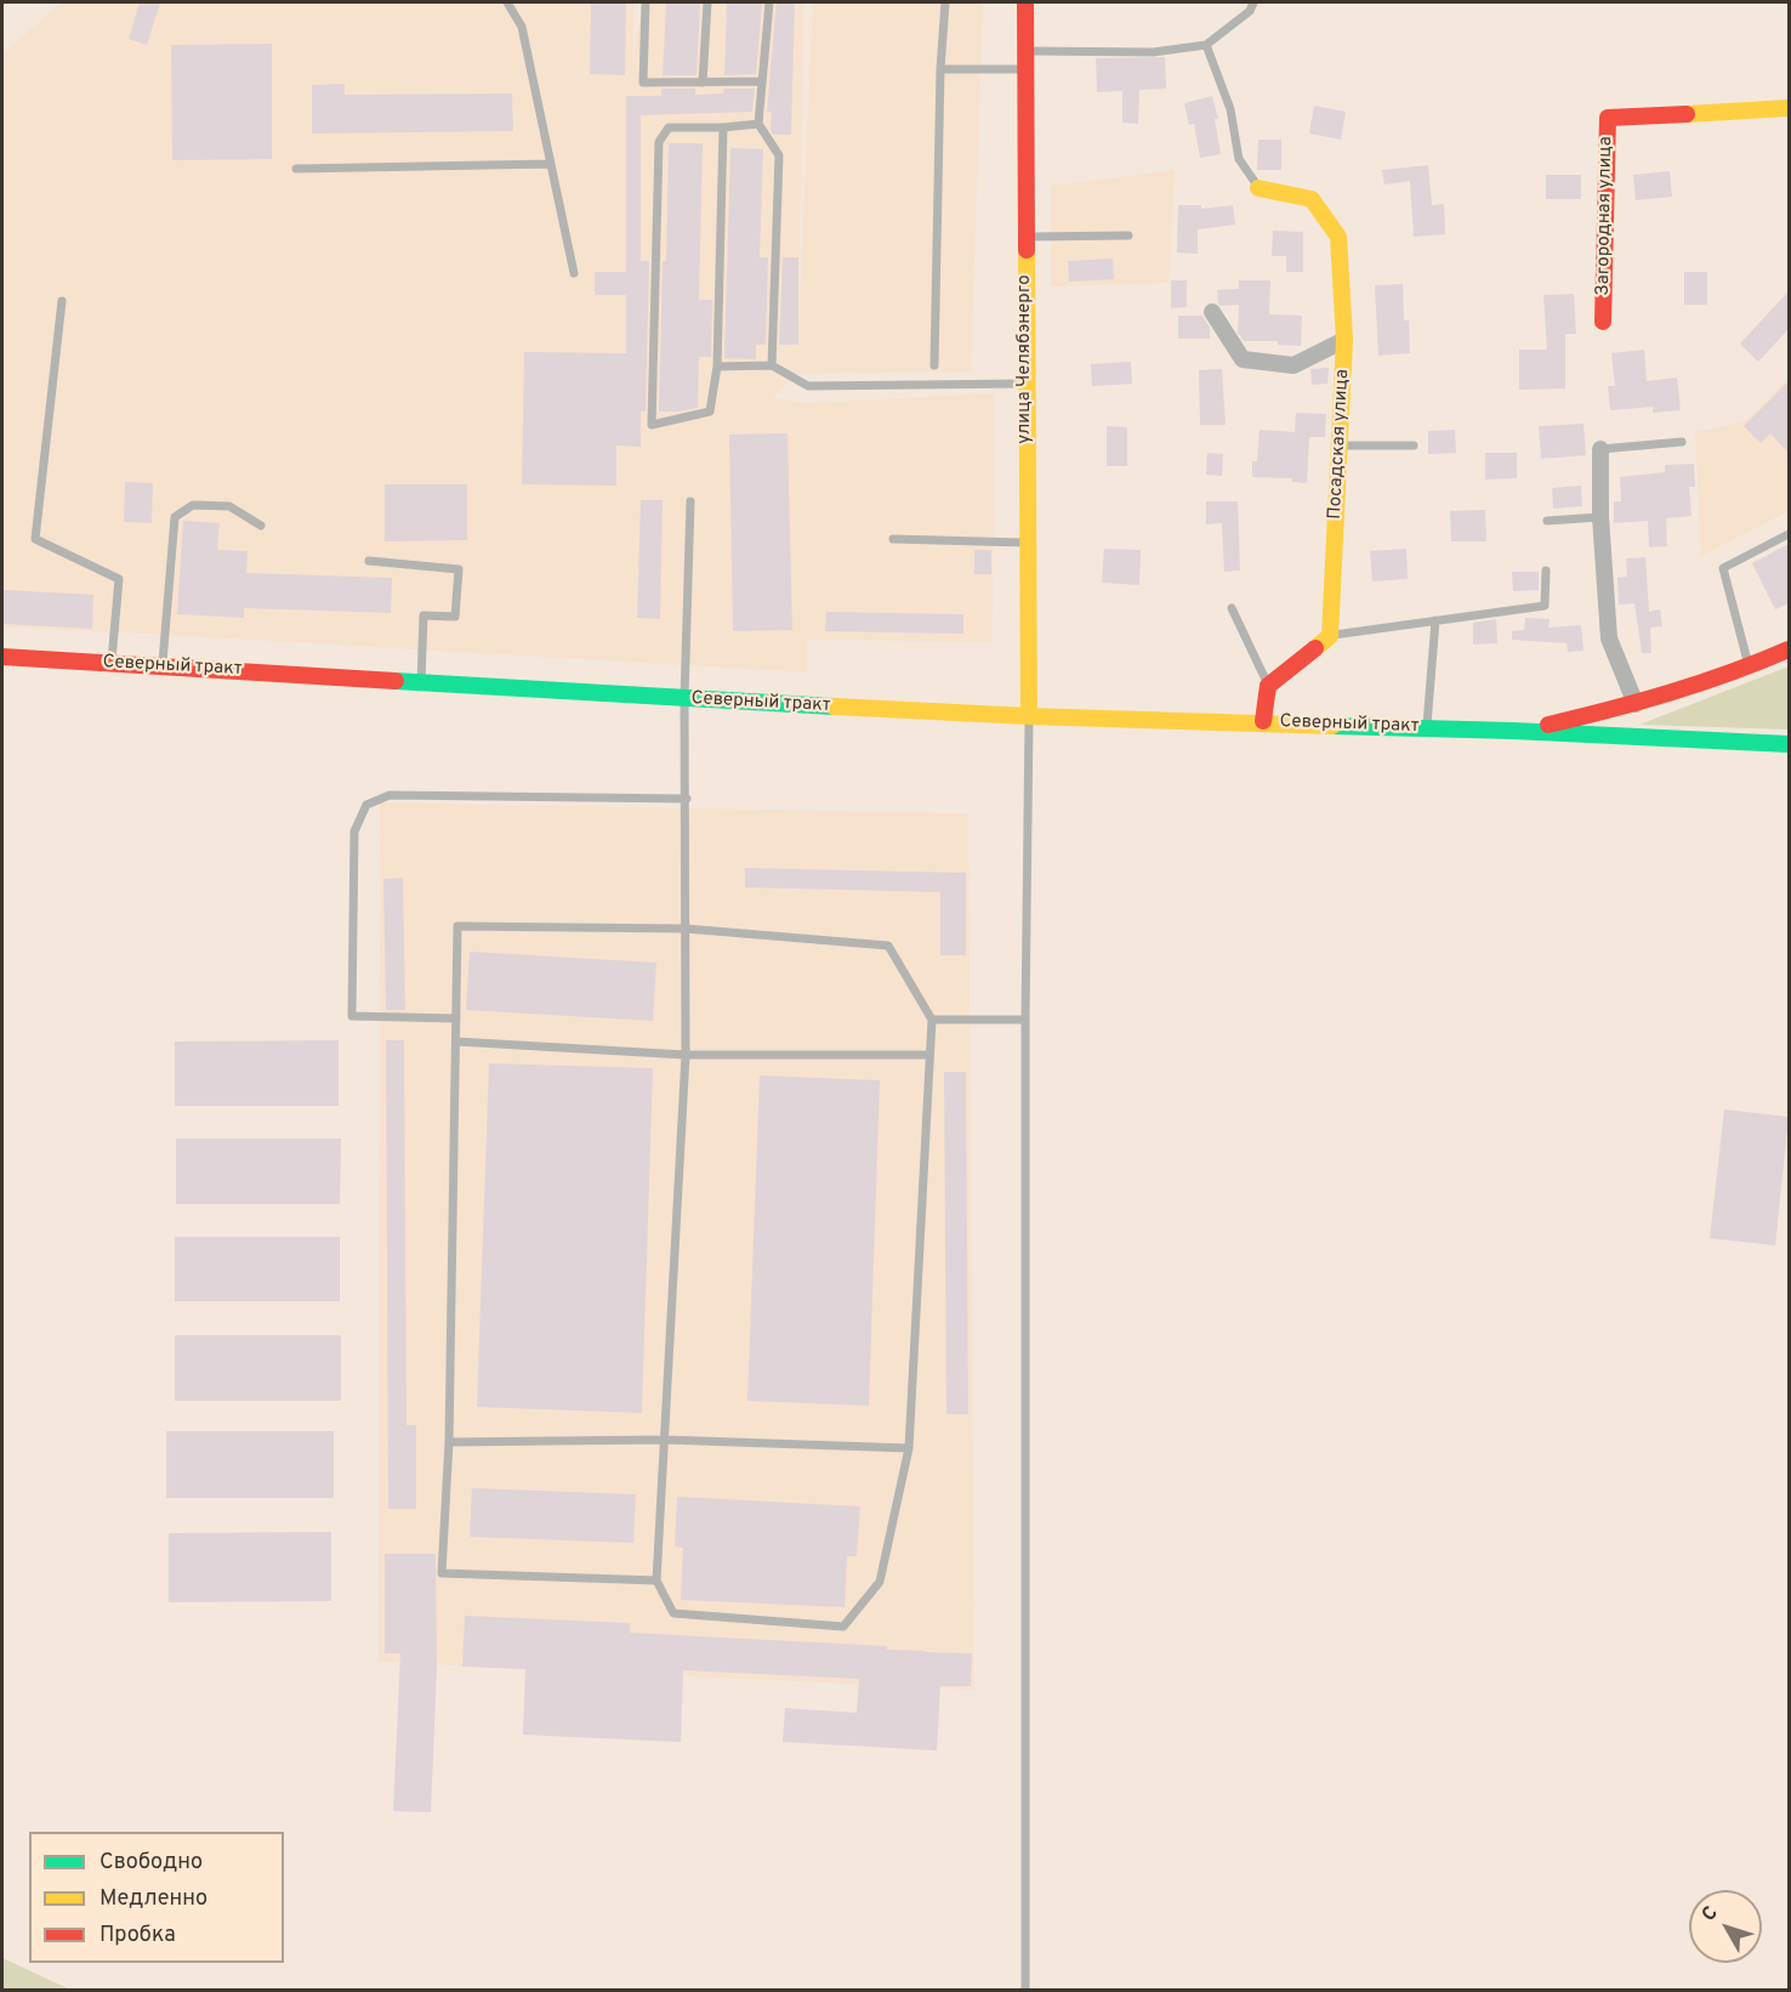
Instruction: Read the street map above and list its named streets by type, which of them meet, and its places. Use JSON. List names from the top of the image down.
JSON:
{
  "streets": {
    "main road": [
      "Загородная улица",
      "улица Челябэнерго",
      "Посадская улица",
      "Северный тракт"
    ]
  },
  "crossings": [
    ["улица Челябэнерго", "Северный тракт"]
  ],
  "legend": ["Свободно", "Медленно", "Пробка"],
  "north": "top left"
}
